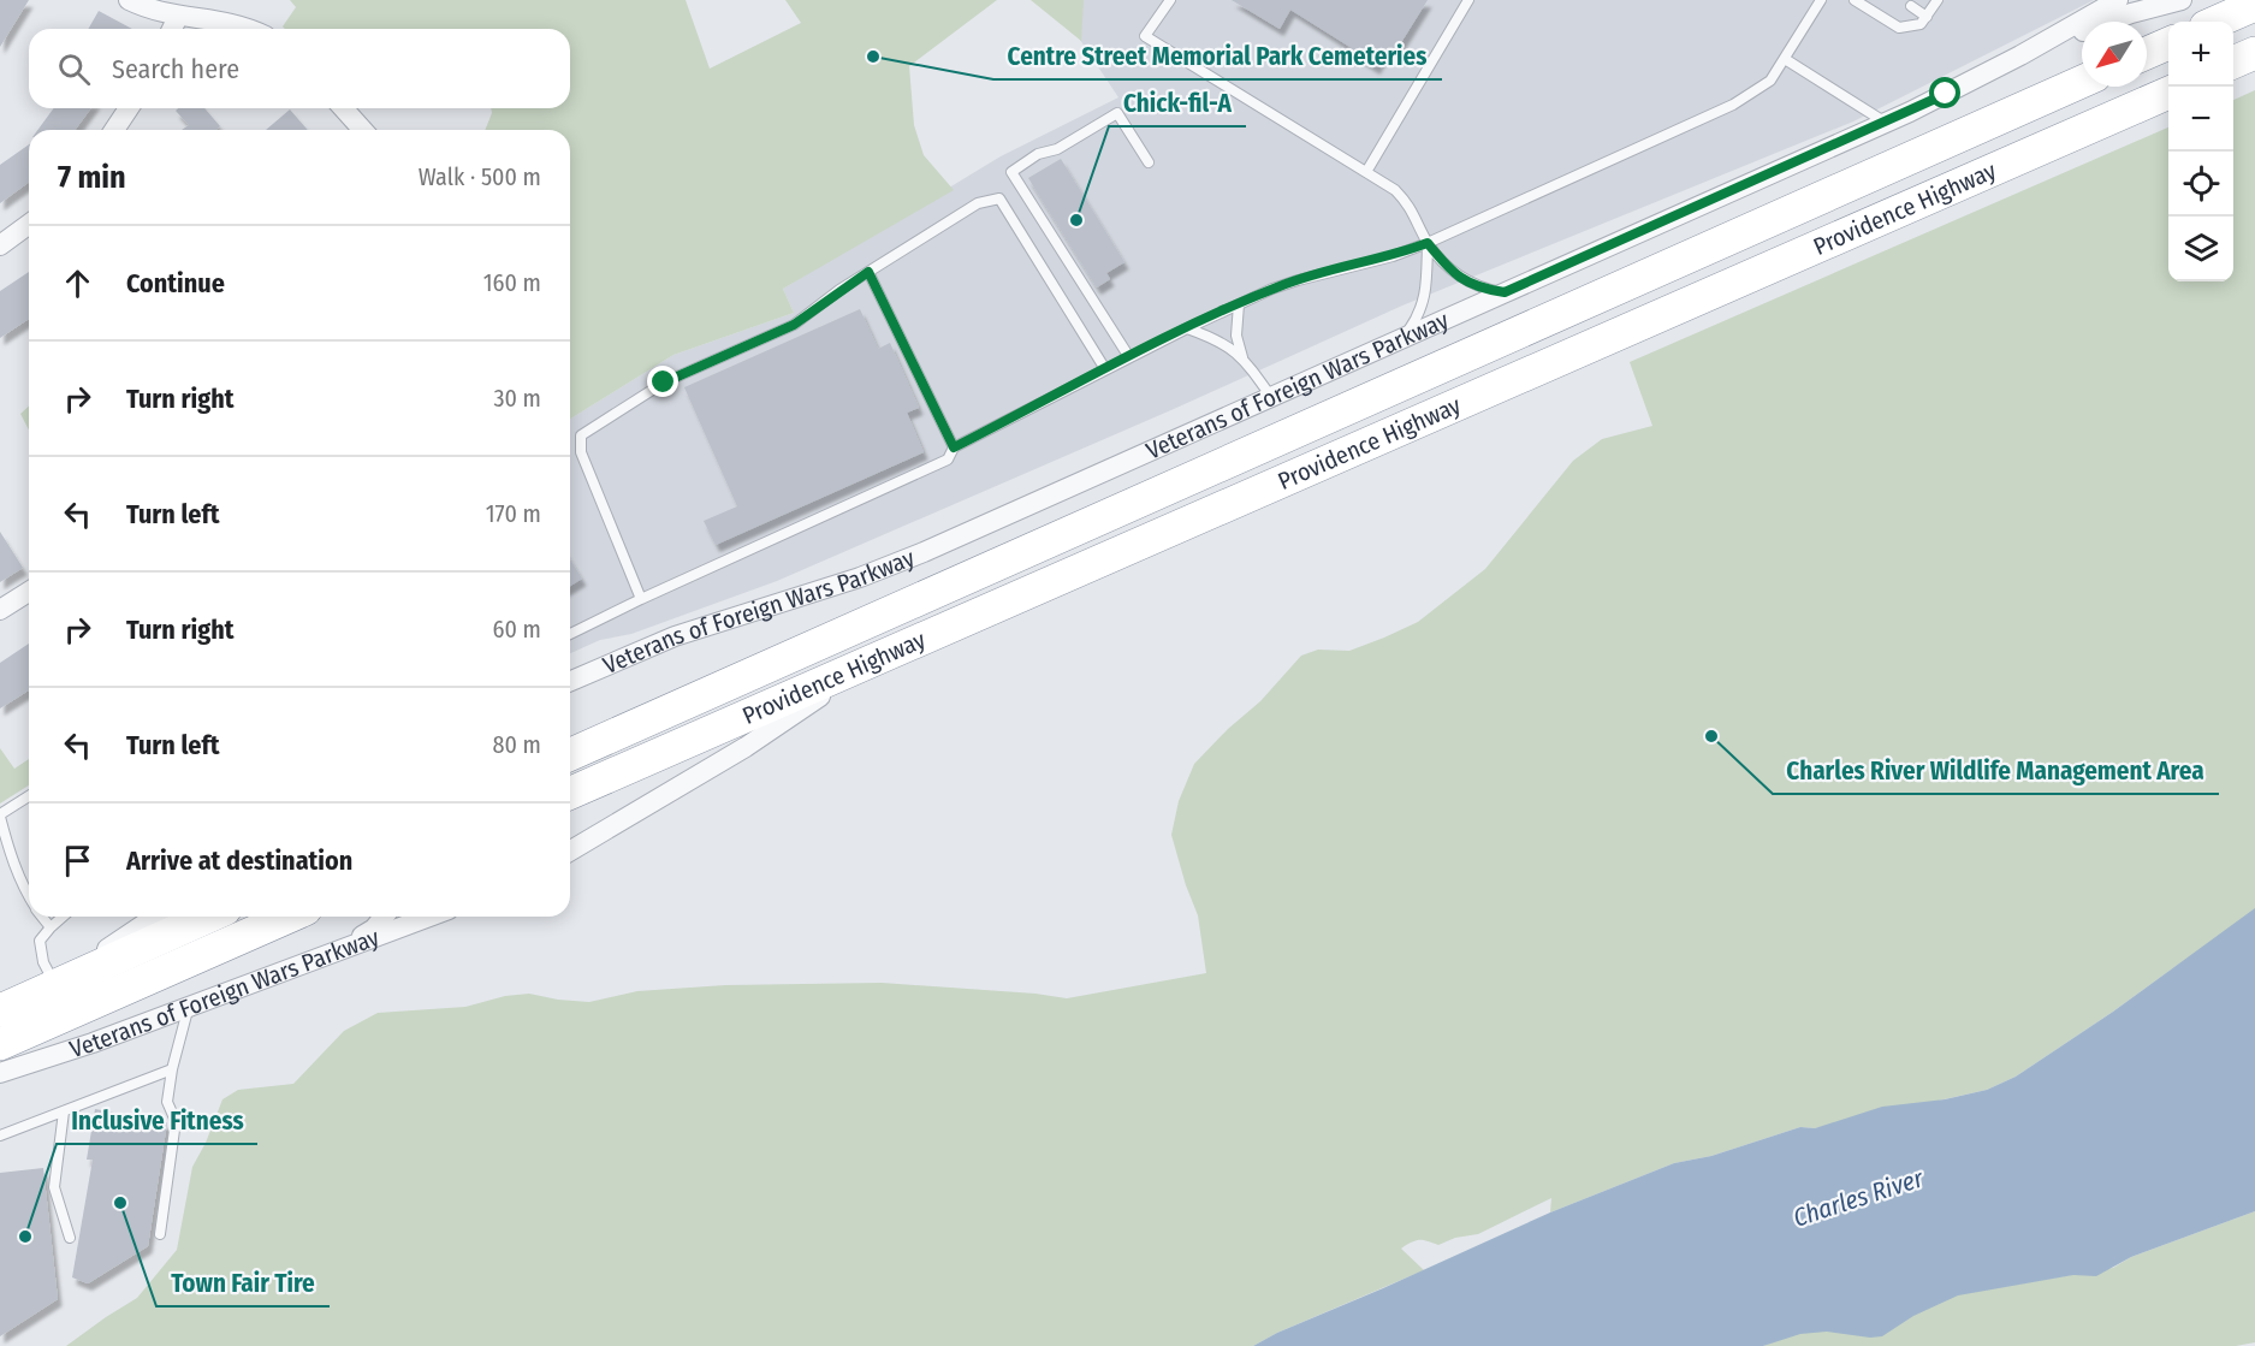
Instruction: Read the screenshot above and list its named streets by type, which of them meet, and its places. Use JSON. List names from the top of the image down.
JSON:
{
  "streets": {
    "highway": ["Providence Highway", "Veterans of Foreign Wars Parkway"]
  },
  "water": ["Charles River"],
  "places": [
    "Centre Street Memorial Park Cemeteries",
    "Chick-fil-A",
    "Charles River Wildlife Management Area",
    "Town Fair Tire",
    "Inclusive Fitness"
  ],
  "north": "bottom left",
  "page": {
    "map_buttons": ["+", "−"],
    "search": "Search here",
    "heading": ["7 min", "Walk · 500 m"],
    "list": [
      ["Continue", "160 m"],
      ["Turn right", "30 m"],
      ["Turn left", "170 m"],
      ["Turn right", "60 m"],
      ["Turn left", "80 m"],
      "Arrive at destination"
    ]
  }
}
